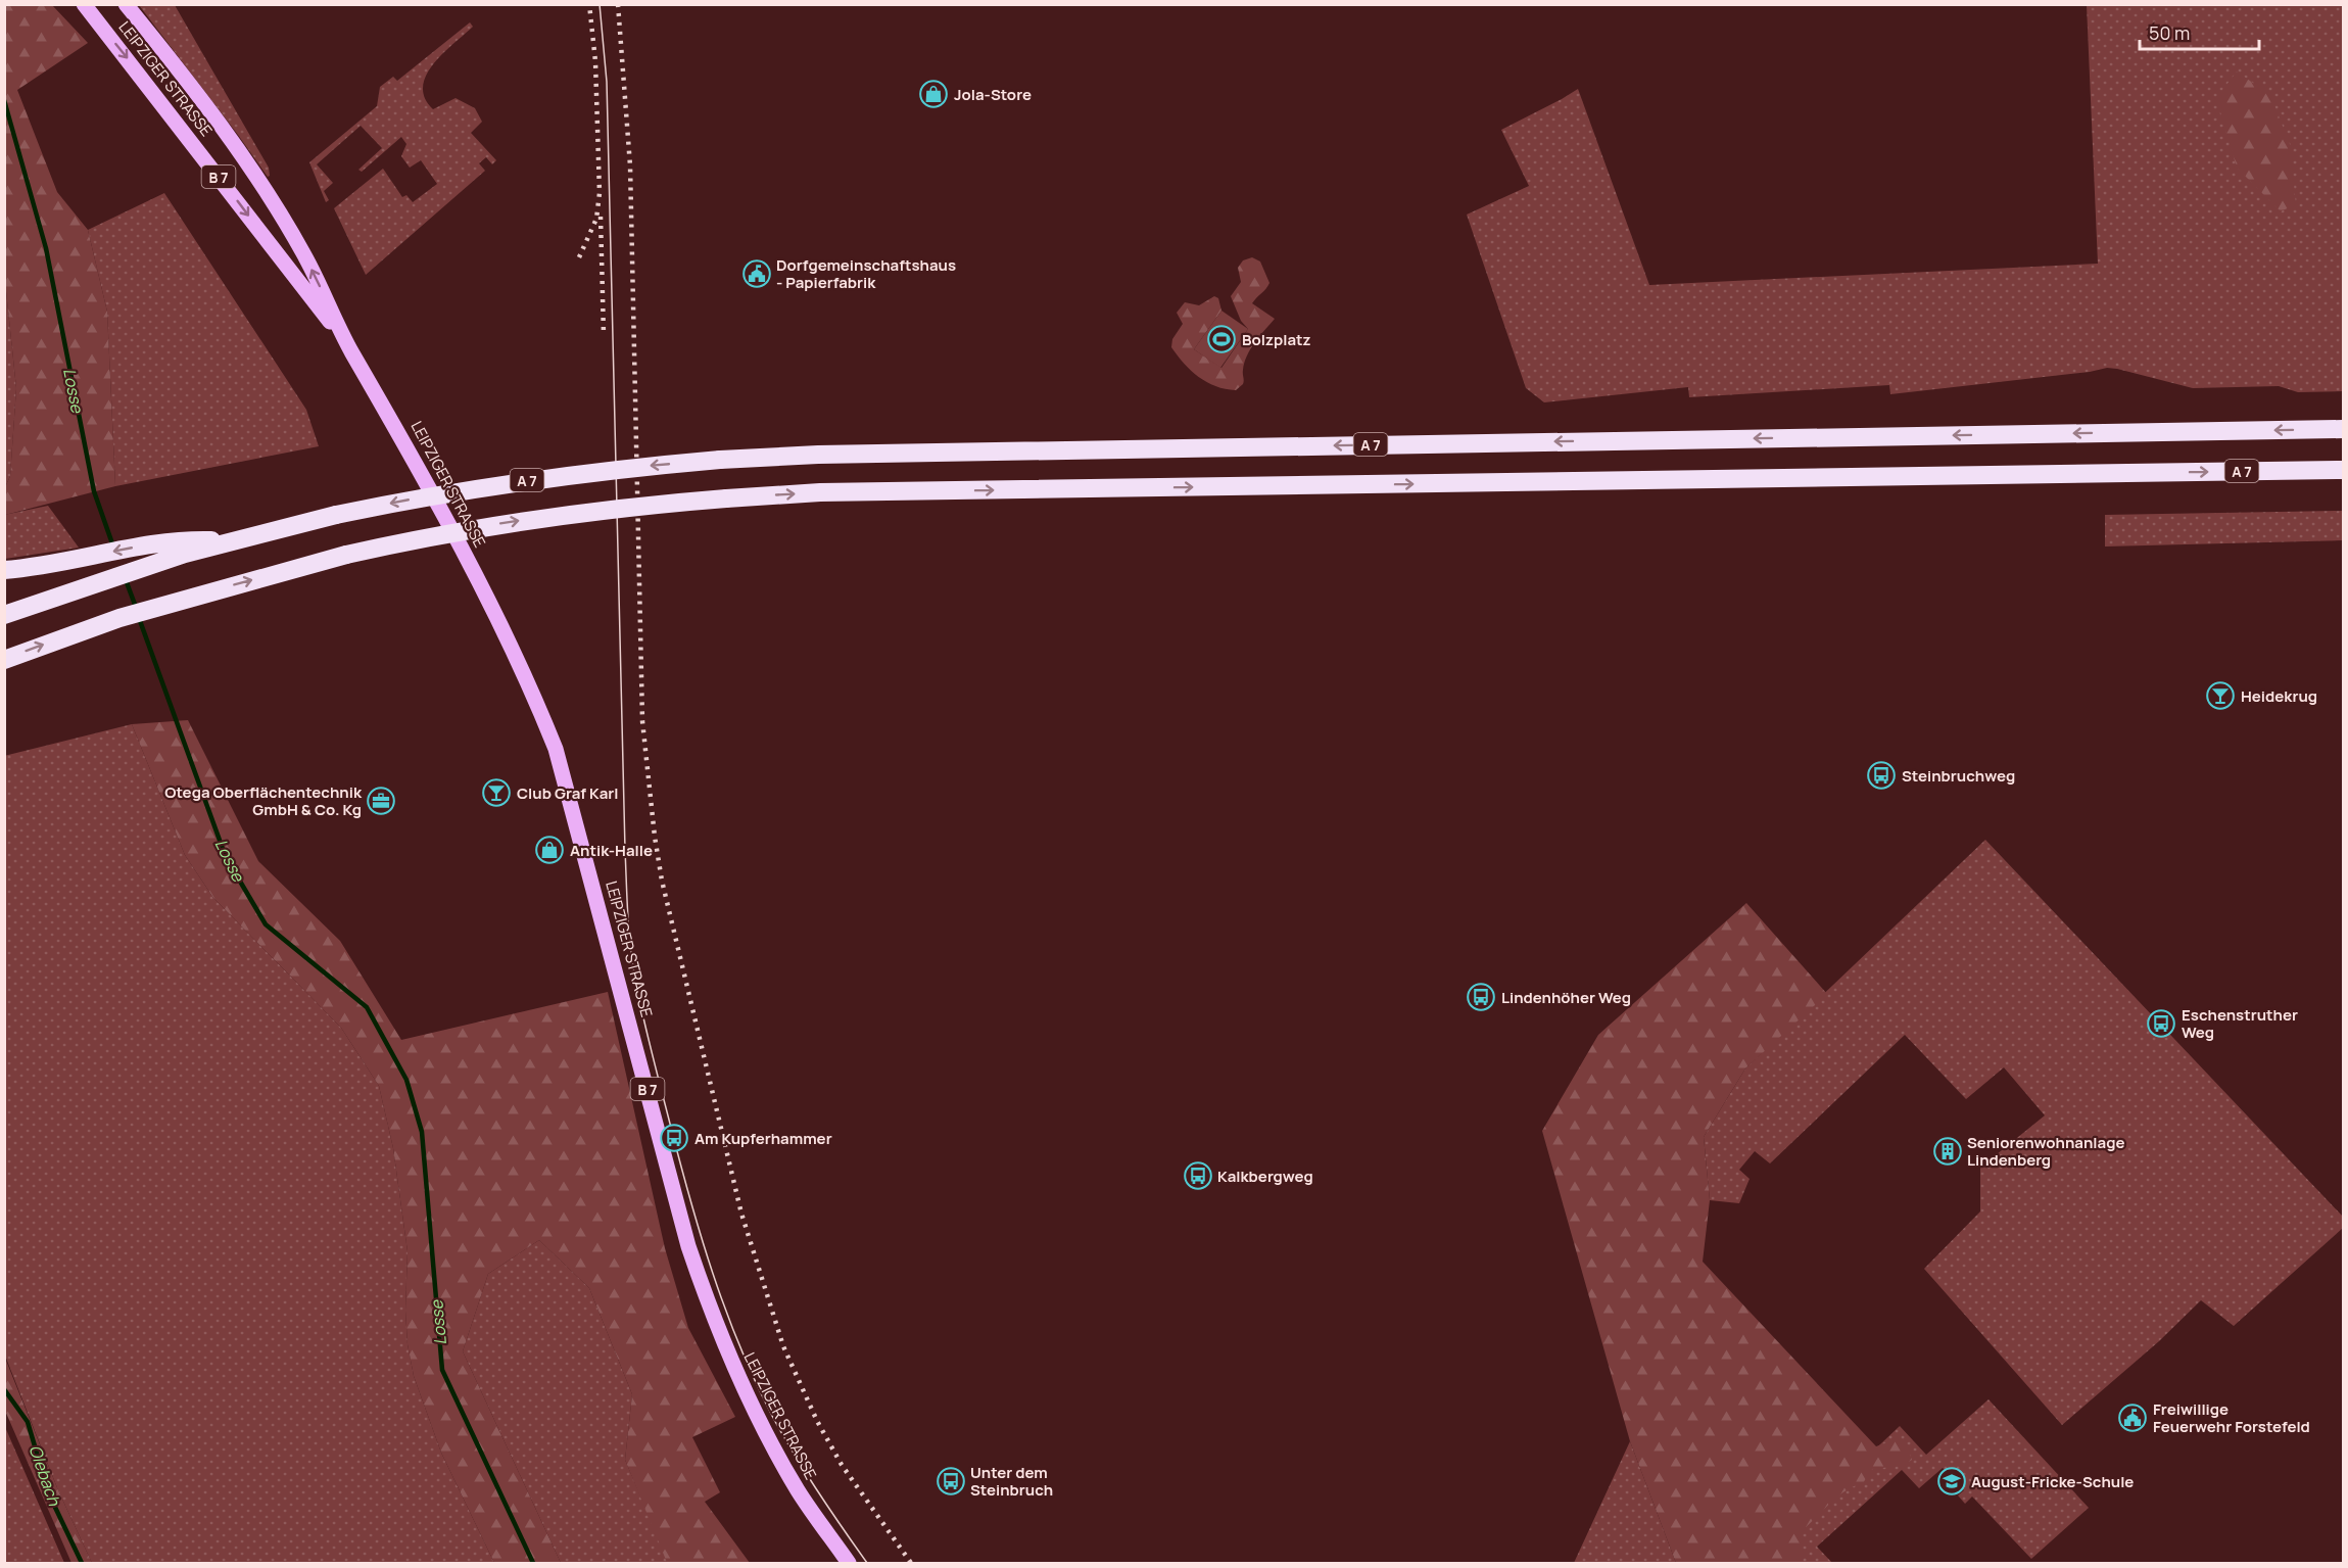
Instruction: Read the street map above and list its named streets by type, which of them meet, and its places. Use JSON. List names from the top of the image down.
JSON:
{
  "streets": {
    "highway": ["A 7"],
    "main road": ["LEIPZIGER STRASSE", "B 7"]
  },
  "water": ["Losse", "Olebach"],
  "places": {
    "shop": ["Jola-Store", "Antik-Halle"],
    "public building": ["Dorfgemeinschaftshaus - Papierfabrik", "Freiwillige Feuerwehr Forstefeld"],
    "sports": ["Bolzplatz"],
    "bar": ["Heidekrug", "Club Graf Karl"],
    "bus stop": [
      "Steinbruchweg",
      "Lindenhöher Weg",
      "Eschenstruther Weg",
      "Am Kupferhammer",
      "Kalkbergweg",
      "Unter dem Steinbruch"
    ],
    "office": ["Otega Oberflächentechnik GmbH & Co. Kg"],
    "building": ["Seniorenwohnanlage Lindenberg"],
    "school or university": ["August-Fricke-Schule"]
  },
  "scale_bar": "50 m"
}
